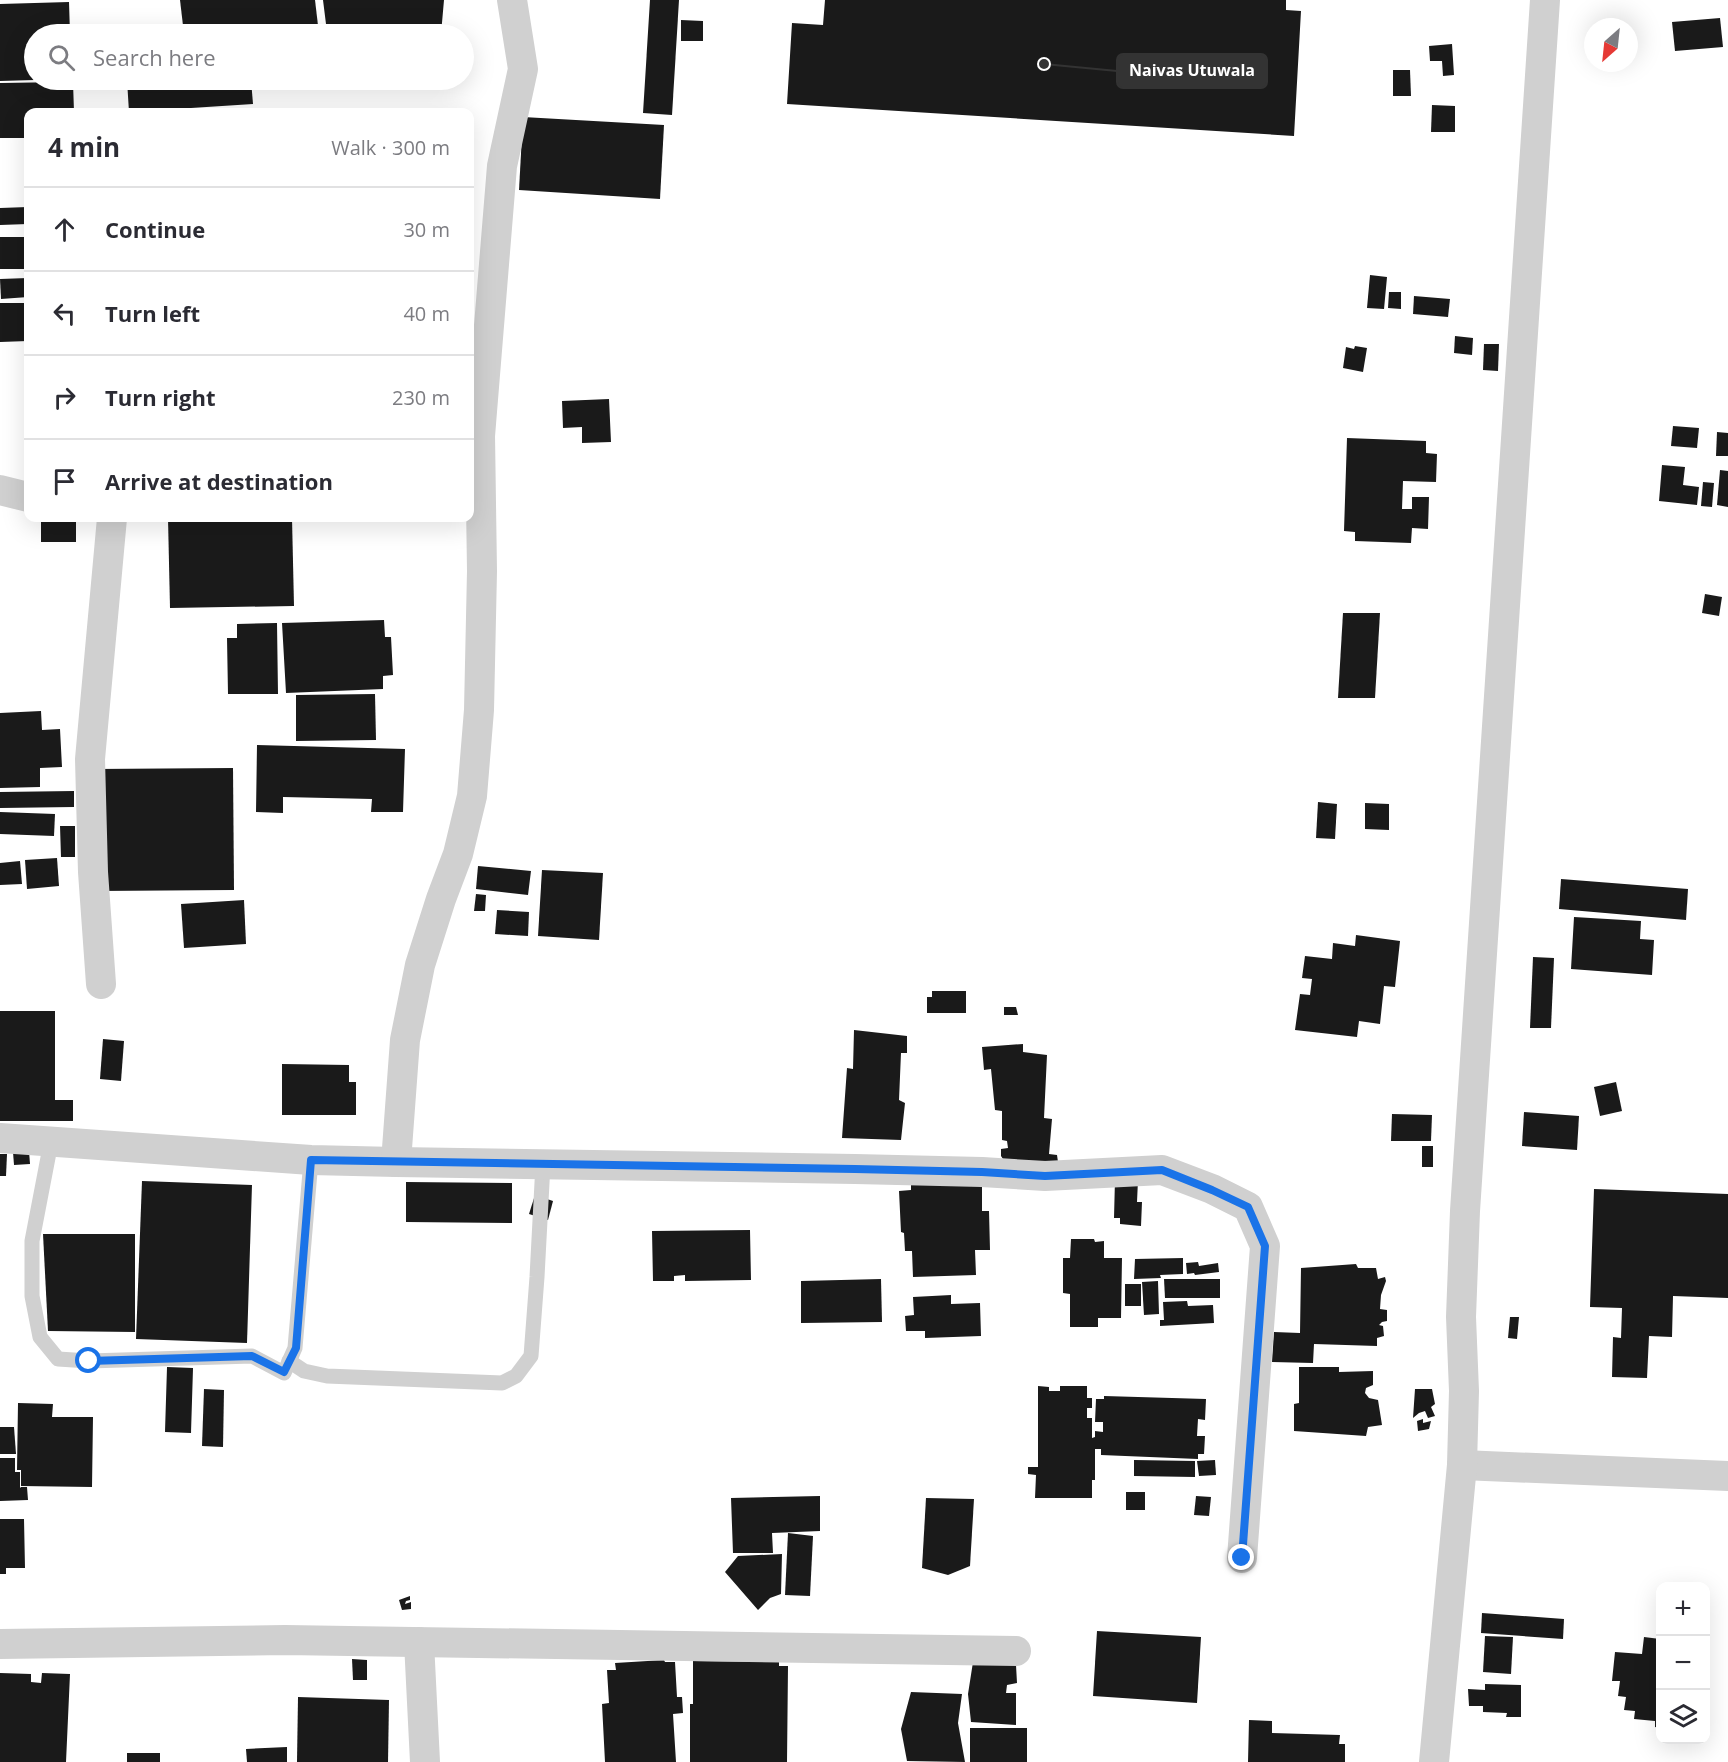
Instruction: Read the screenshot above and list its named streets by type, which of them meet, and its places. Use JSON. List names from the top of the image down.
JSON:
{
  "places": ["Naivas Utuwala"],
  "north": "bottom left",
  "page": {
    "search": "Search here",
    "heading": ["4 min", "Walk · 300 m"],
    "list": [
      ["Continue", "30 m"],
      ["Turn left", "40 m"],
      ["Turn right", "230 m"],
      "Arrive at destination"
    ],
    "map_buttons": ["+", "−"]
  }
}
